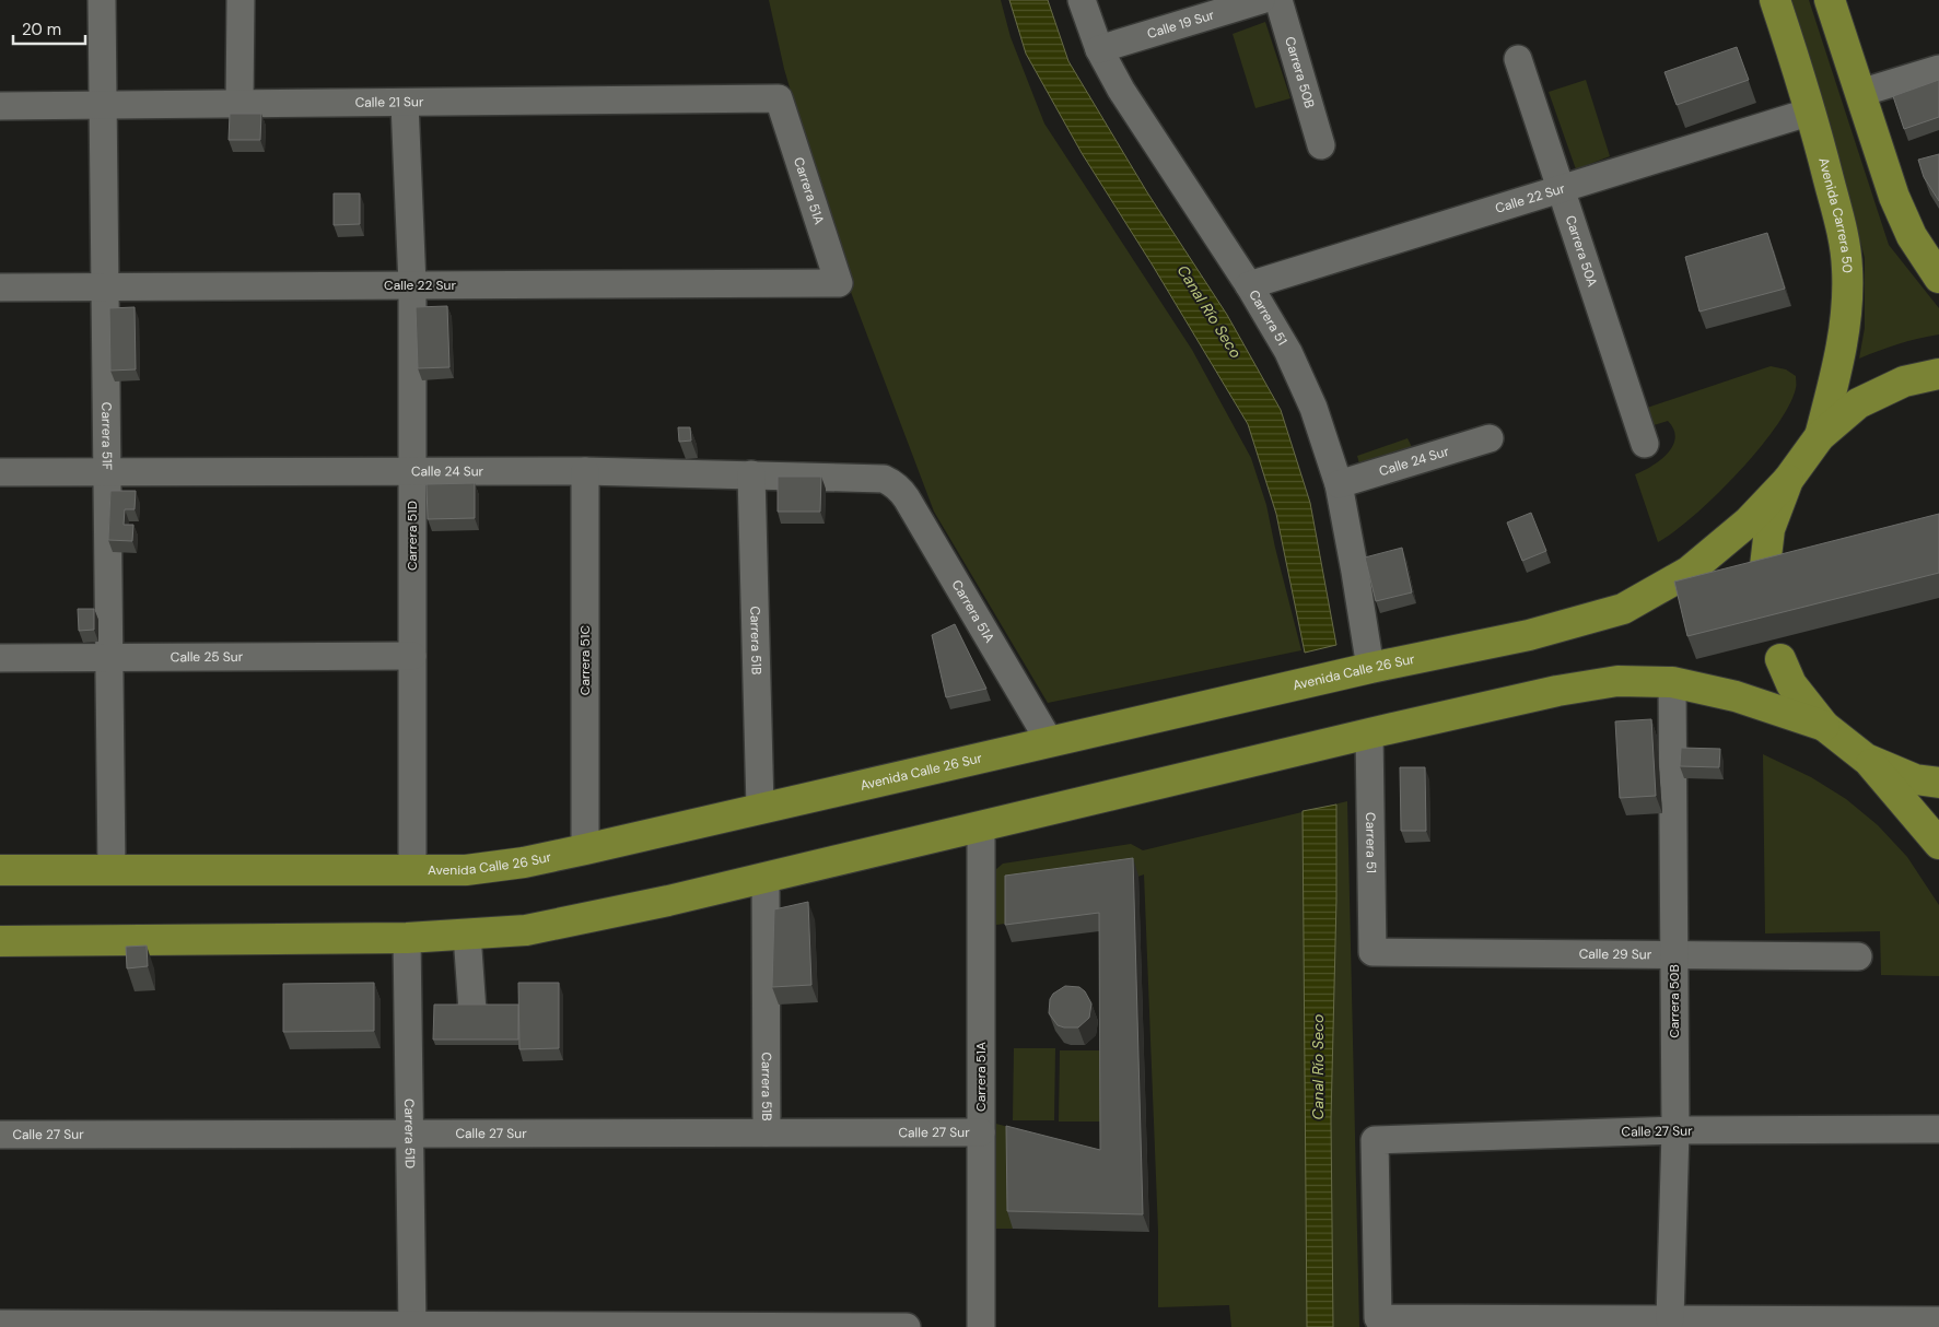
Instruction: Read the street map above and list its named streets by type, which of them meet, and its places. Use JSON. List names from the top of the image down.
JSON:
{
  "streets": {
    "main road": ["Avenida Carrera 50", "Avenida Calle 26 Sur"],
    "street": [
      "Calle 19 Sur",
      "Carrera 50B",
      "Calle 21 Sur",
      "Carrera 51A",
      "Calle 22 Sur",
      "Carrera 50A",
      "Carrera 51",
      "Carrera 51F",
      "Calle 24 Sur",
      "Carrera 51D",
      "Carrera 51B",
      "Calle 25 Sur",
      "Carrera 51C",
      "Calle 29 Sur",
      "Calle 27 Sur"
    ]
  },
  "crossings": [
    ["Calle 19 Sur", "Carrera 51"],
    ["Carrera 50B", "Calle 29 Sur"],
    ["Carrera 50B", "Calle 27 Sur"],
    ["Calle 21 Sur", "Carrera 51A"],
    ["Calle 21 Sur", "Carrera 51F"],
    ["Calle 21 Sur", "Carrera 51D"],
    ["Carrera 51A", "Calle 22 Sur"],
    ["Carrera 51A", "Calle 24 Sur"],
    ["Carrera 51A", "Avenida Calle 26 Sur"],
    ["Carrera 51A", "Calle 27 Sur"],
    ["Calle 22 Sur", "Avenida Carrera 50"],
    ["Calle 22 Sur", "Carrera 50A"],
    ["Calle 22 Sur", "Carrera 51"],
    ["Calle 22 Sur", "Carrera 51F"],
    ["Calle 22 Sur", "Carrera 51D"],
    ["Carrera 51", "Calle 24 Sur"],
    ["Carrera 51", "Avenida Calle 26 Sur"],
    ["Carrera 51", "Calle 29 Sur"],
    ["Carrera 51F", "Calle 24 Sur"],
    ["Carrera 51F", "Calle 25 Sur"],
    ["Carrera 51F", "Avenida Calle 26 Sur"],
    ["Calle 24 Sur", "Carrera 51D"],
    ["Calle 24 Sur", "Carrera 51B"],
    ["Calle 24 Sur", "Carrera 51C"],
    ["Carrera 51D", "Calle 25 Sur"],
    ["Carrera 51D", "Avenida Calle 26 Sur"],
    ["Carrera 51D", "Calle 27 Sur"],
    ["Carrera 51B", "Avenida Calle 26 Sur"],
    ["Carrera 51B", "Calle 27 Sur"],
    ["Carrera 51C", "Avenida Calle 26 Sur"]
  ],
  "water": ["Canal Río Seco"],
  "scale_bar": "20 m"
}
